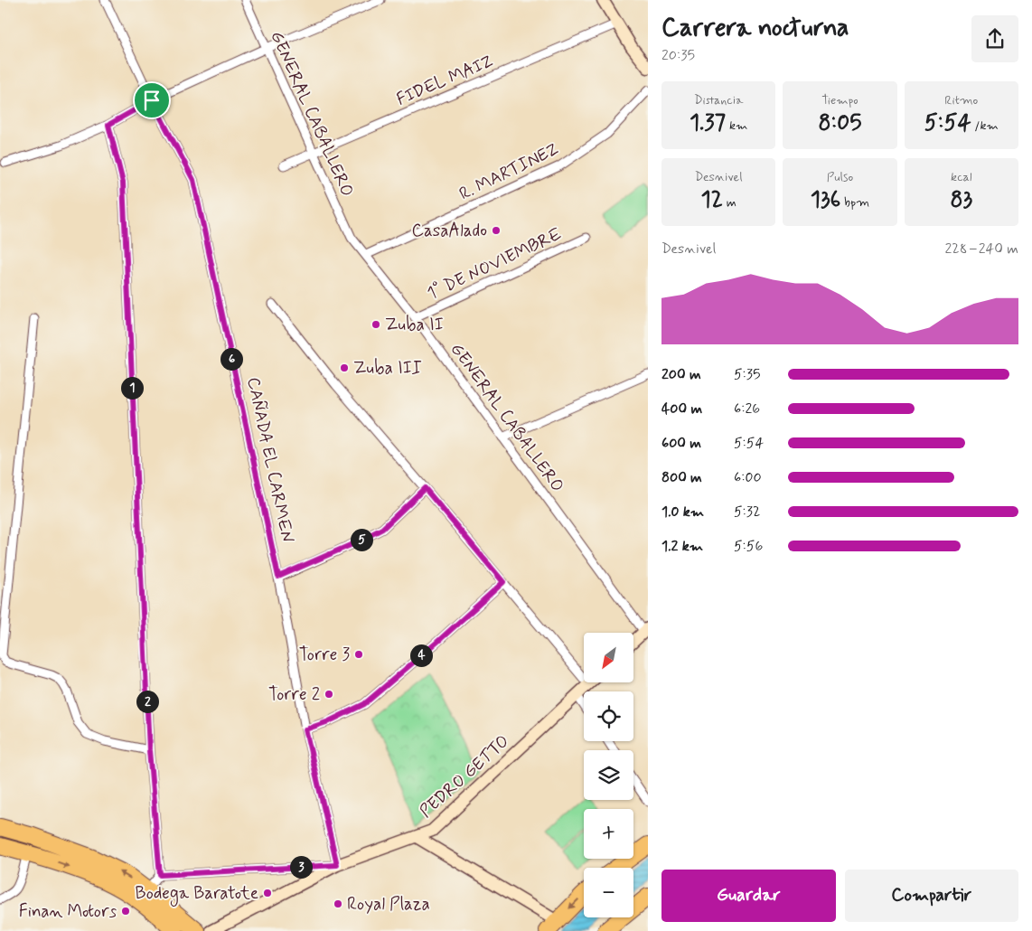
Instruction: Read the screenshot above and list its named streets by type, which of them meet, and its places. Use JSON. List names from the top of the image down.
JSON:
{
  "streets": {
    "street": [
      "FIDEL MAIZ",
      "GENERAL CABALLERO",
      "R. MARTINEZ",
      "1° DE NOVIEMBRE",
      "CAÑADA EL CARMEN",
      "PEDRO GETTO"
    ]
  },
  "crossings": [
    ["FIDEL MAIZ", "GENERAL CABALLERO"],
    ["GENERAL CABALLERO", "R. MARTINEZ"],
    ["GENERAL CABALLERO", "1° DE NOVIEMBRE"],
    ["CAÑADA EL CARMEN", "PEDRO GETTO"]
  ],
  "places": [
    "CasaAlado",
    "Zuba II",
    "Zuba III",
    "Torre 3",
    "Torre 2",
    "Bodega Baratote",
    "Royal Plaza",
    "Finan Motors"
  ],
  "north": "bottom left",
  "page": {
    "heading": ["Carrera nocturna", "20:35"],
    "stats": [
      ["Distancia", "1.37 km"],
      ["Tiempo", "8:05"],
      ["Ritmo", "5:54 /km"],
      ["Desnivel", "12 m"],
      ["Pulso", "136 bpm"],
      ["kcal", "83"]
    ],
    "chart": ["Desnivel", "228–240 m"],
    "pins": [
      "6",
      "1",
      "5",
      "4",
      "2",
      "3"
    ],
    "list": [
      {
        "name": "200 m",
        "note": "5:35"
      },
      {
        "name": "400 m",
        "note": "6:26"
      },
      {
        "name": "600 m",
        "note": "5:54"
      },
      {
        "name": "800 m",
        "note": "6:00"
      },
      {
        "name": "1.0 km",
        "note": "5:32"
      },
      {
        "name": "1.2 km",
        "note": "5:56"
      }
    ],
    "map_buttons": ["+", "−"],
    "buttons": ["Guardar", "Compartir"]
  }
}
